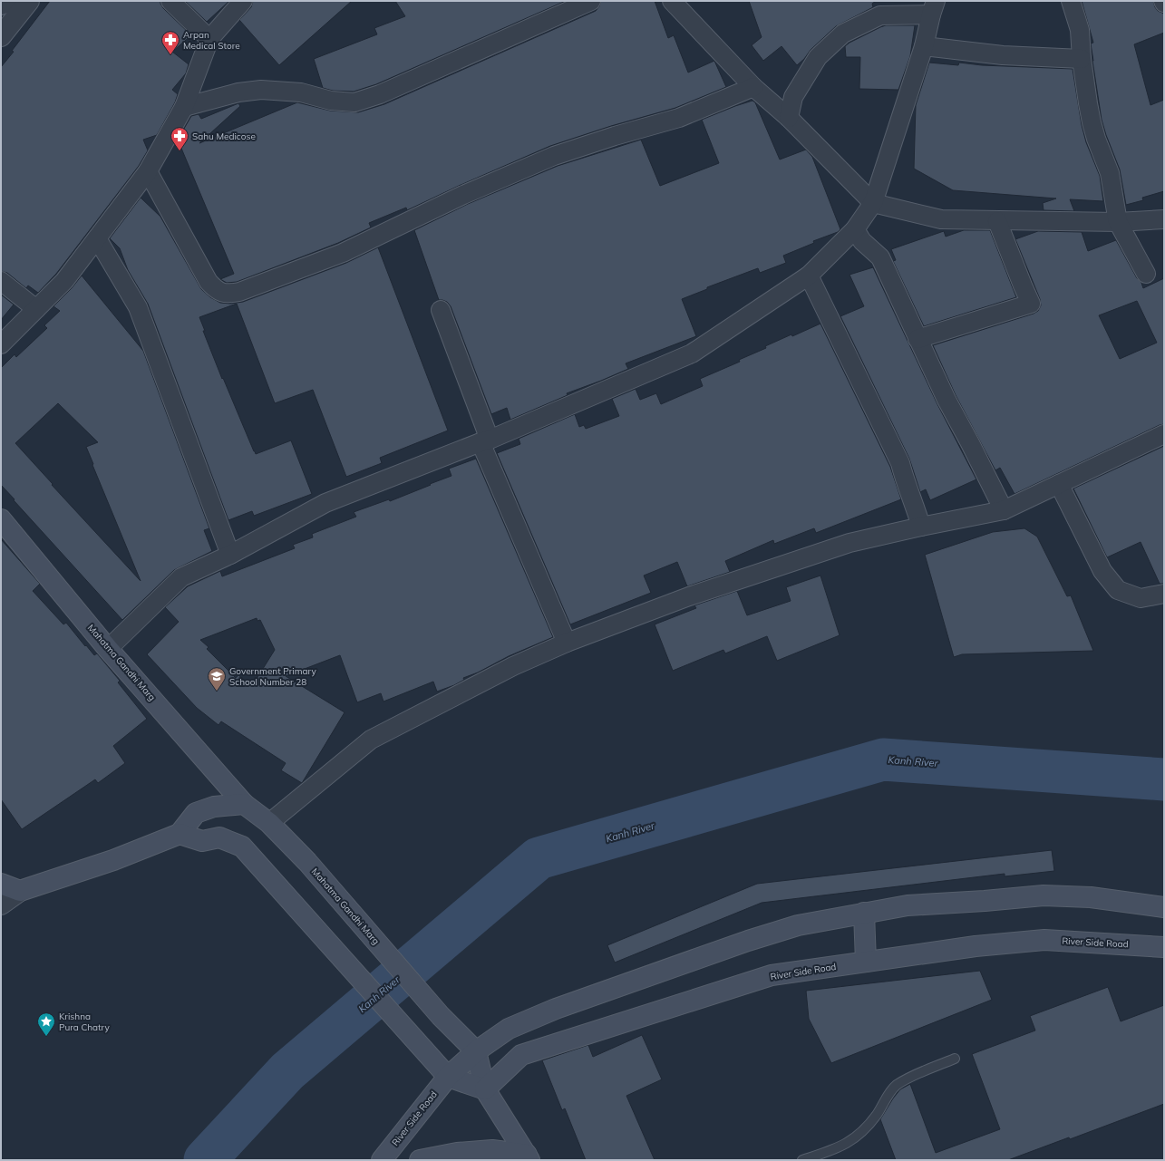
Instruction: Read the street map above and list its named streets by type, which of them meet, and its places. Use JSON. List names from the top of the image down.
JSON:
{
  "streets": {
    "main road": ["Mahatma Gandhi Marg", "River Side Road"]
  },
  "crossings": [
    ["Mahatma Gandhi Marg", "River Side Road"]
  ],
  "water": ["Kanh River"],
  "places": {
    "pharmacy": ["Arpan Medical Store", "Sahu Medicose"],
    "school or university": ["Government Primary School Number 28"],
    "place": ["Krishna Pura Chatry"]
  }
}
